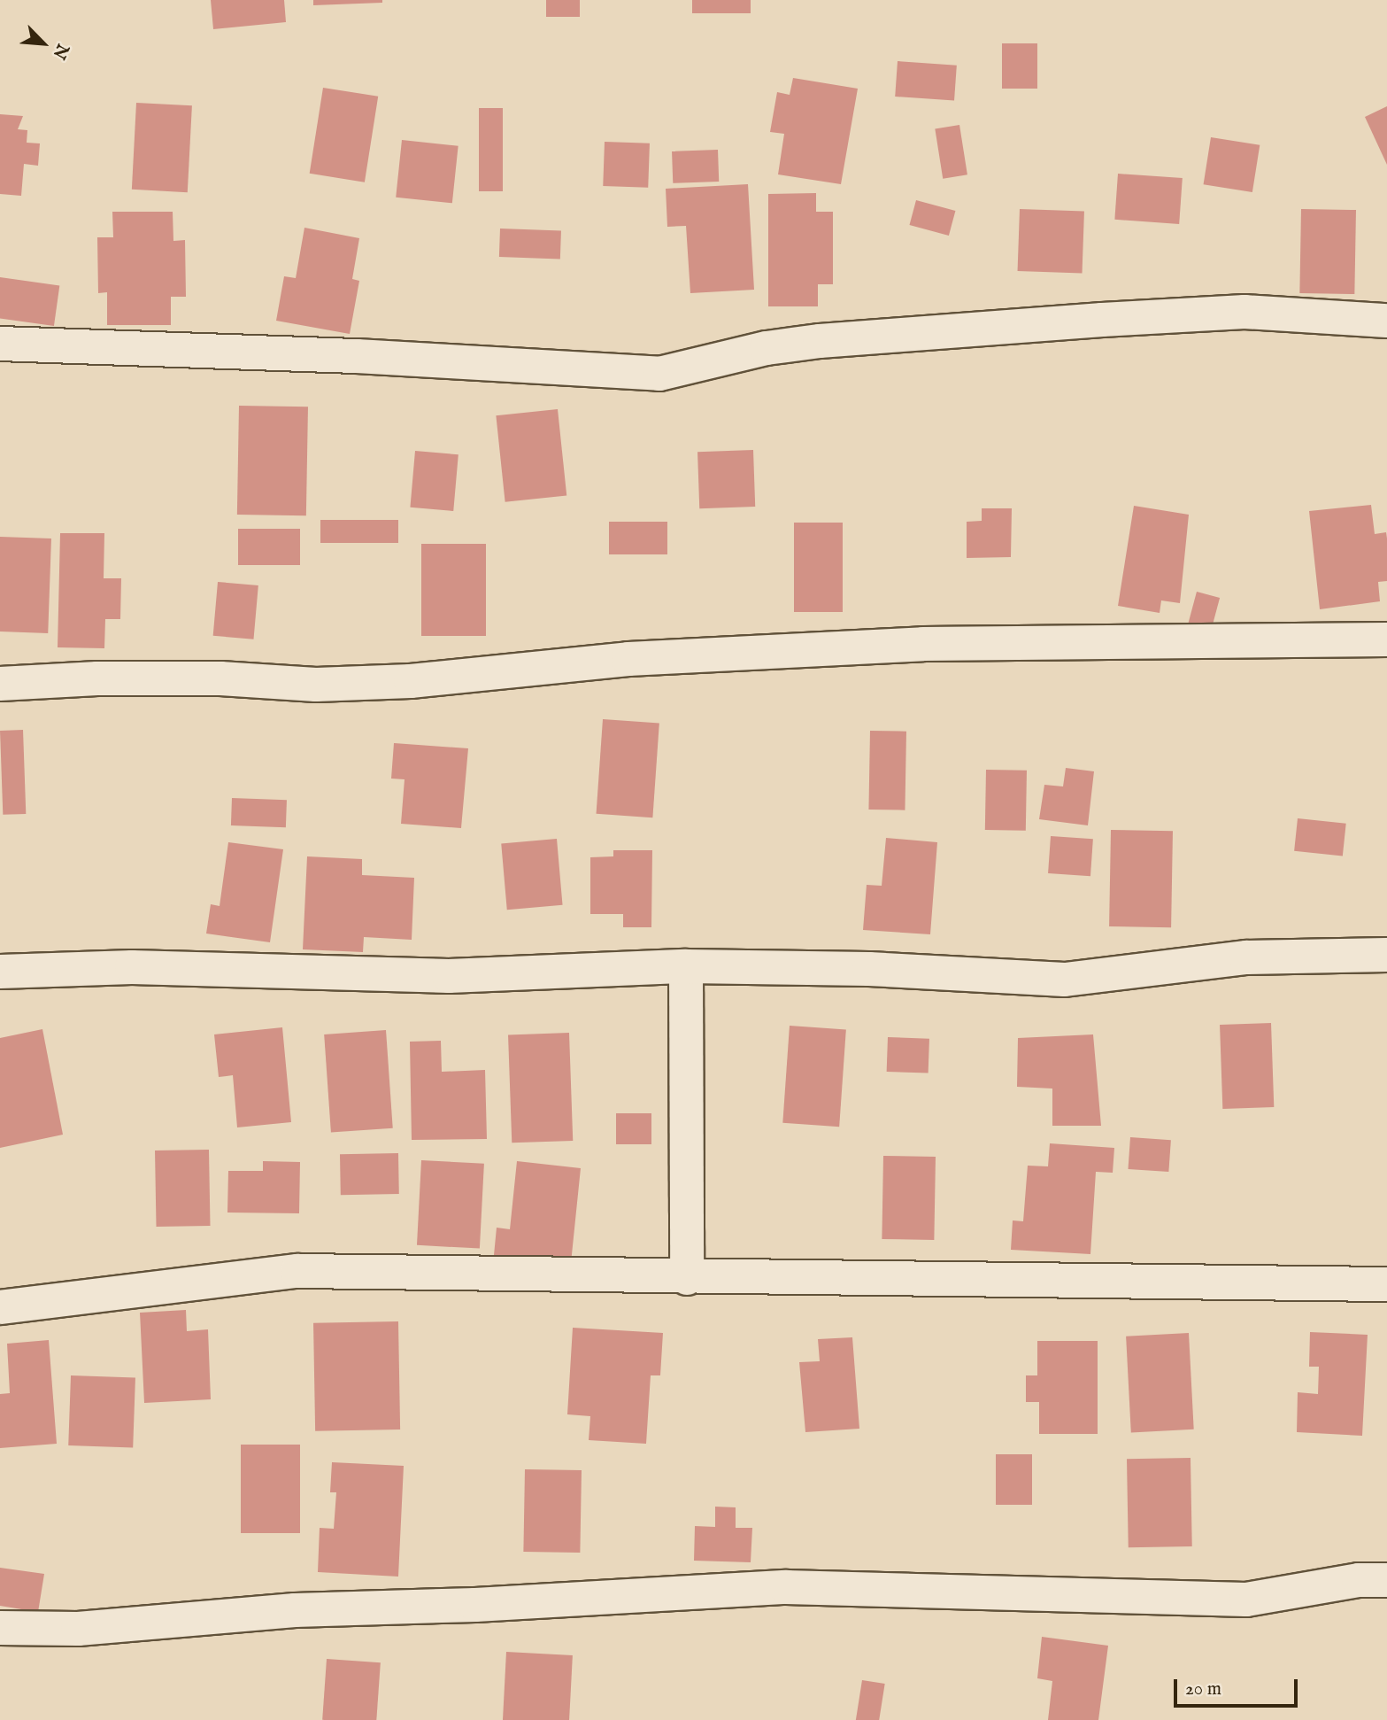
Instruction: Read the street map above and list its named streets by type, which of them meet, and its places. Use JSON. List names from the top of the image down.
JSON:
{
  "scale_bar": "20 m",
  "north": "bottom right"
}
